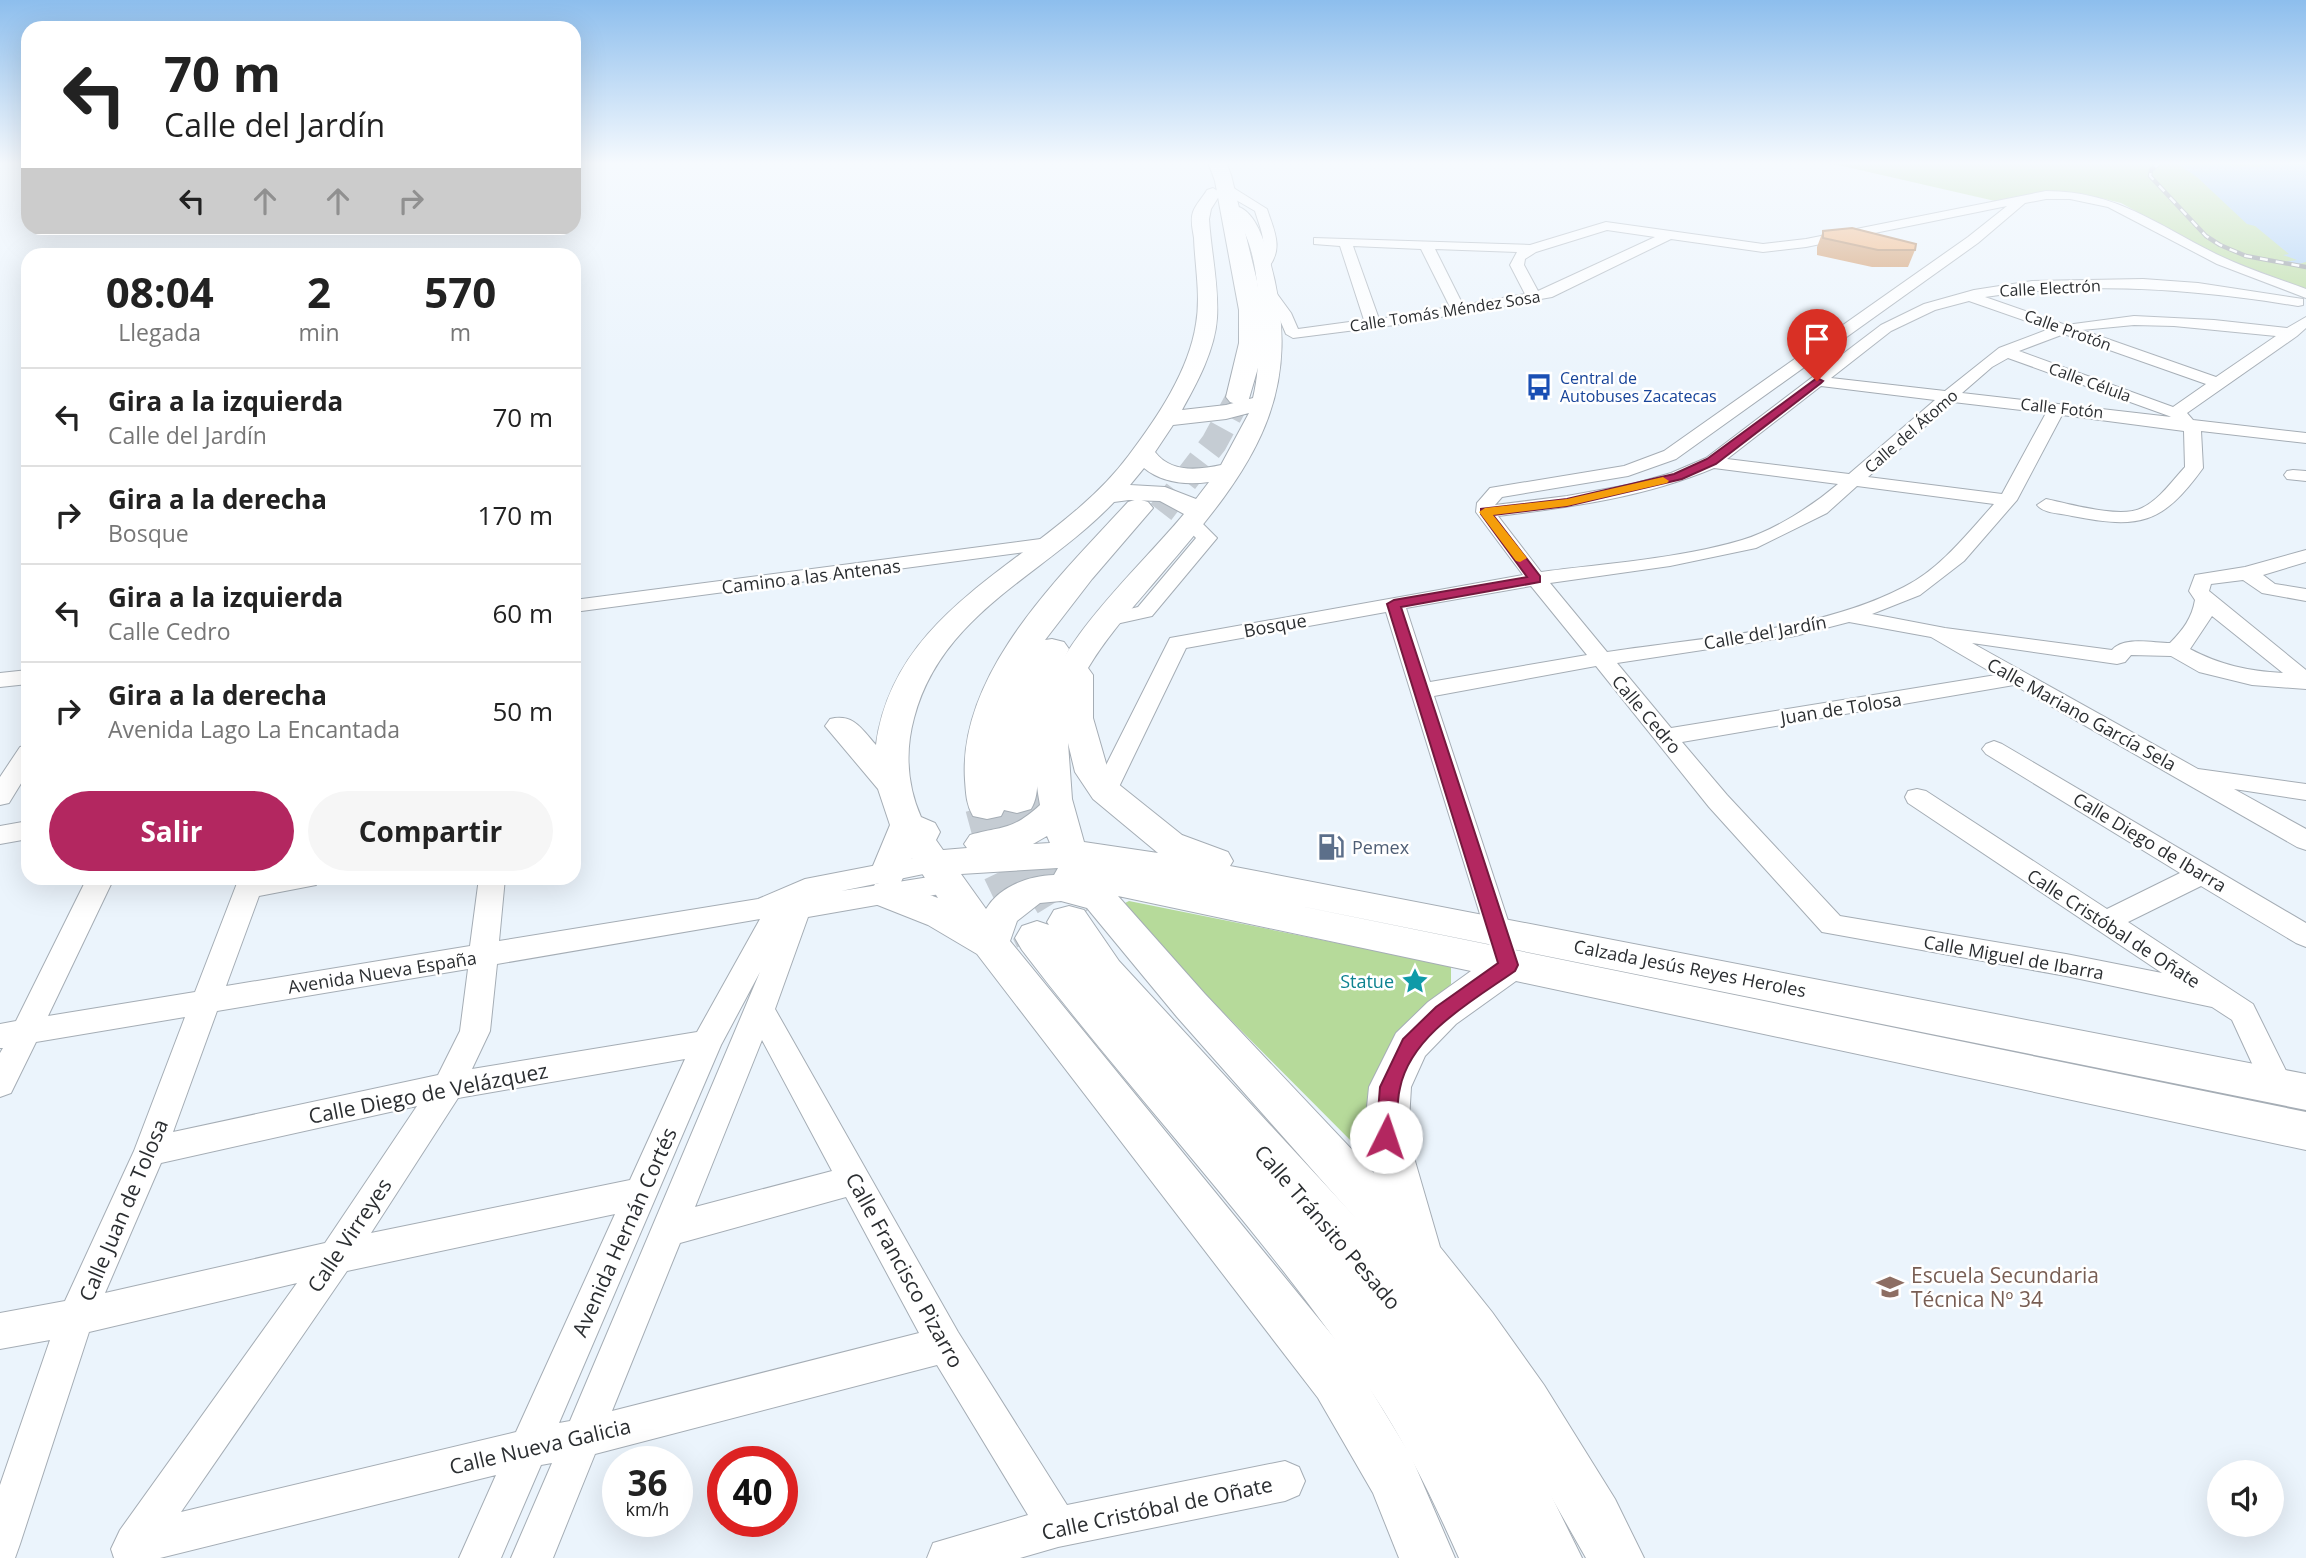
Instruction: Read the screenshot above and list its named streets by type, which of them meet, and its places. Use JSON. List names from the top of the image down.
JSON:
{
  "streets": {
    "main road": ["Calle Tránsito Pesado"],
    "street": [
      "Calle Electrón",
      "Calle Tomás Méndez Sosa",
      "Calle Protón",
      "Calle Célula",
      "Calle Fotón",
      "Calle del Átomo",
      "Camino a las Antenas",
      "Bosque",
      "Calle del Jardín",
      "Juan de Tolosa",
      "Calle Cedro",
      "Calle Mariano García Sela",
      "Calle Diego de Ibarra",
      "Calle Cristóbal de Oñate",
      "Calle Miguel de Ibarra",
      "Calzada Jesús Reyes Heroles",
      "Avenida Nueva España",
      "Calle Diego de Velázquez",
      "Calle Juan de Tolosa",
      "Avenida Hernán Cortés",
      "Calle Virreyes",
      "Calle Francisco Pizarro",
      "Calle Nueva Galicia"
    ]
  },
  "crossings": [
    ["Calle Electrón", "Calle Protón"],
    ["Calle Electrón", "Calle Fotón"],
    ["Calle Electrón", "Calle Cedro"],
    ["Calle Protón", "Calle del Átomo"],
    ["Calle Célula", "Calle Fotón"],
    ["Calle Célula", "Calle del Átomo"],
    ["Calle Fotón", "Calle del Átomo"],
    ["Calle Fotón", "Calle del Jardín"],
    ["Calle del Átomo", "Bosque"],
    ["Calle del Átomo", "Calle Cedro"],
    ["Bosque", "Calle Cedro"],
    ["Calle del Jardín", "Calle Cedro"],
    ["Calle del Jardín", "Calle Mariano García Sela"],
    ["Juan de Tolosa", "Calle Cedro"],
    ["Juan de Tolosa", "Calle Mariano García Sela"],
    ["Calle Cedro", "Calle Miguel de Ibarra"],
    ["Calle Cristóbal de Oñate", "Calle Miguel de Ibarra"],
    ["Calle Cristóbal de Oñate", "Calzada Jesús Reyes Heroles"],
    ["Calle Cristóbal de Oñate", "Calle Francisco Pizarro"],
    ["Calzada Jesús Reyes Heroles", "Calle Tránsito Pesado"],
    ["Avenida Nueva España", "Calle Juan de Tolosa"],
    ["Avenida Nueva España", "Avenida Hernán Cortés"],
    ["Avenida Nueva España", "Calle Virreyes"],
    ["Calle Diego de Velázquez", "Calle Juan de Tolosa"],
    ["Calle Diego de Velázquez", "Avenida Hernán Cortés"],
    ["Calle Diego de Velázquez", "Calle Virreyes"],
    ["Avenida Hernán Cortés", "Calle Francisco Pizarro"],
    ["Avenida Hernán Cortés", "Calle Nueva Galicia"],
    ["Calle Virreyes", "Calle Nueva Galicia"],
    ["Calle Francisco Pizarro", "Calle Nueva Galicia"]
  ],
  "places": {
    "bus stop": ["Central de Autobuses Zacatecas"],
    "fuel station": ["Pemex"],
    "place": ["Statue"],
    "school or university": ["Escuela Secundaria Técnica Nº 34"]
  },
  "page": {
    "turn": ["70 m", "Calle del Jardín"],
    "eta": [
      "08:04",
      "Llegada",
      "2",
      "min",
      "570",
      "m"
    ],
    "list": [
      {
        "name": "Gira a la izquierda",
        "note": "Calle del Jardín",
        "value": "70 m"
      },
      {
        "name": "Gira a la derecha",
        "note": "Bosque",
        "value": "170 m"
      },
      {
        "name": "Gira a la izquierda",
        "note": "Calle Cedro",
        "value": "60 m"
      },
      {
        "name": "Gira a la derecha",
        "note": "Avenida Lago La Encantada",
        "value": "50 m"
      }
    ],
    "buttons": ["Salir", "Compartir"],
    "speed": "36 km/h",
    "limit": "40"
  }
}
